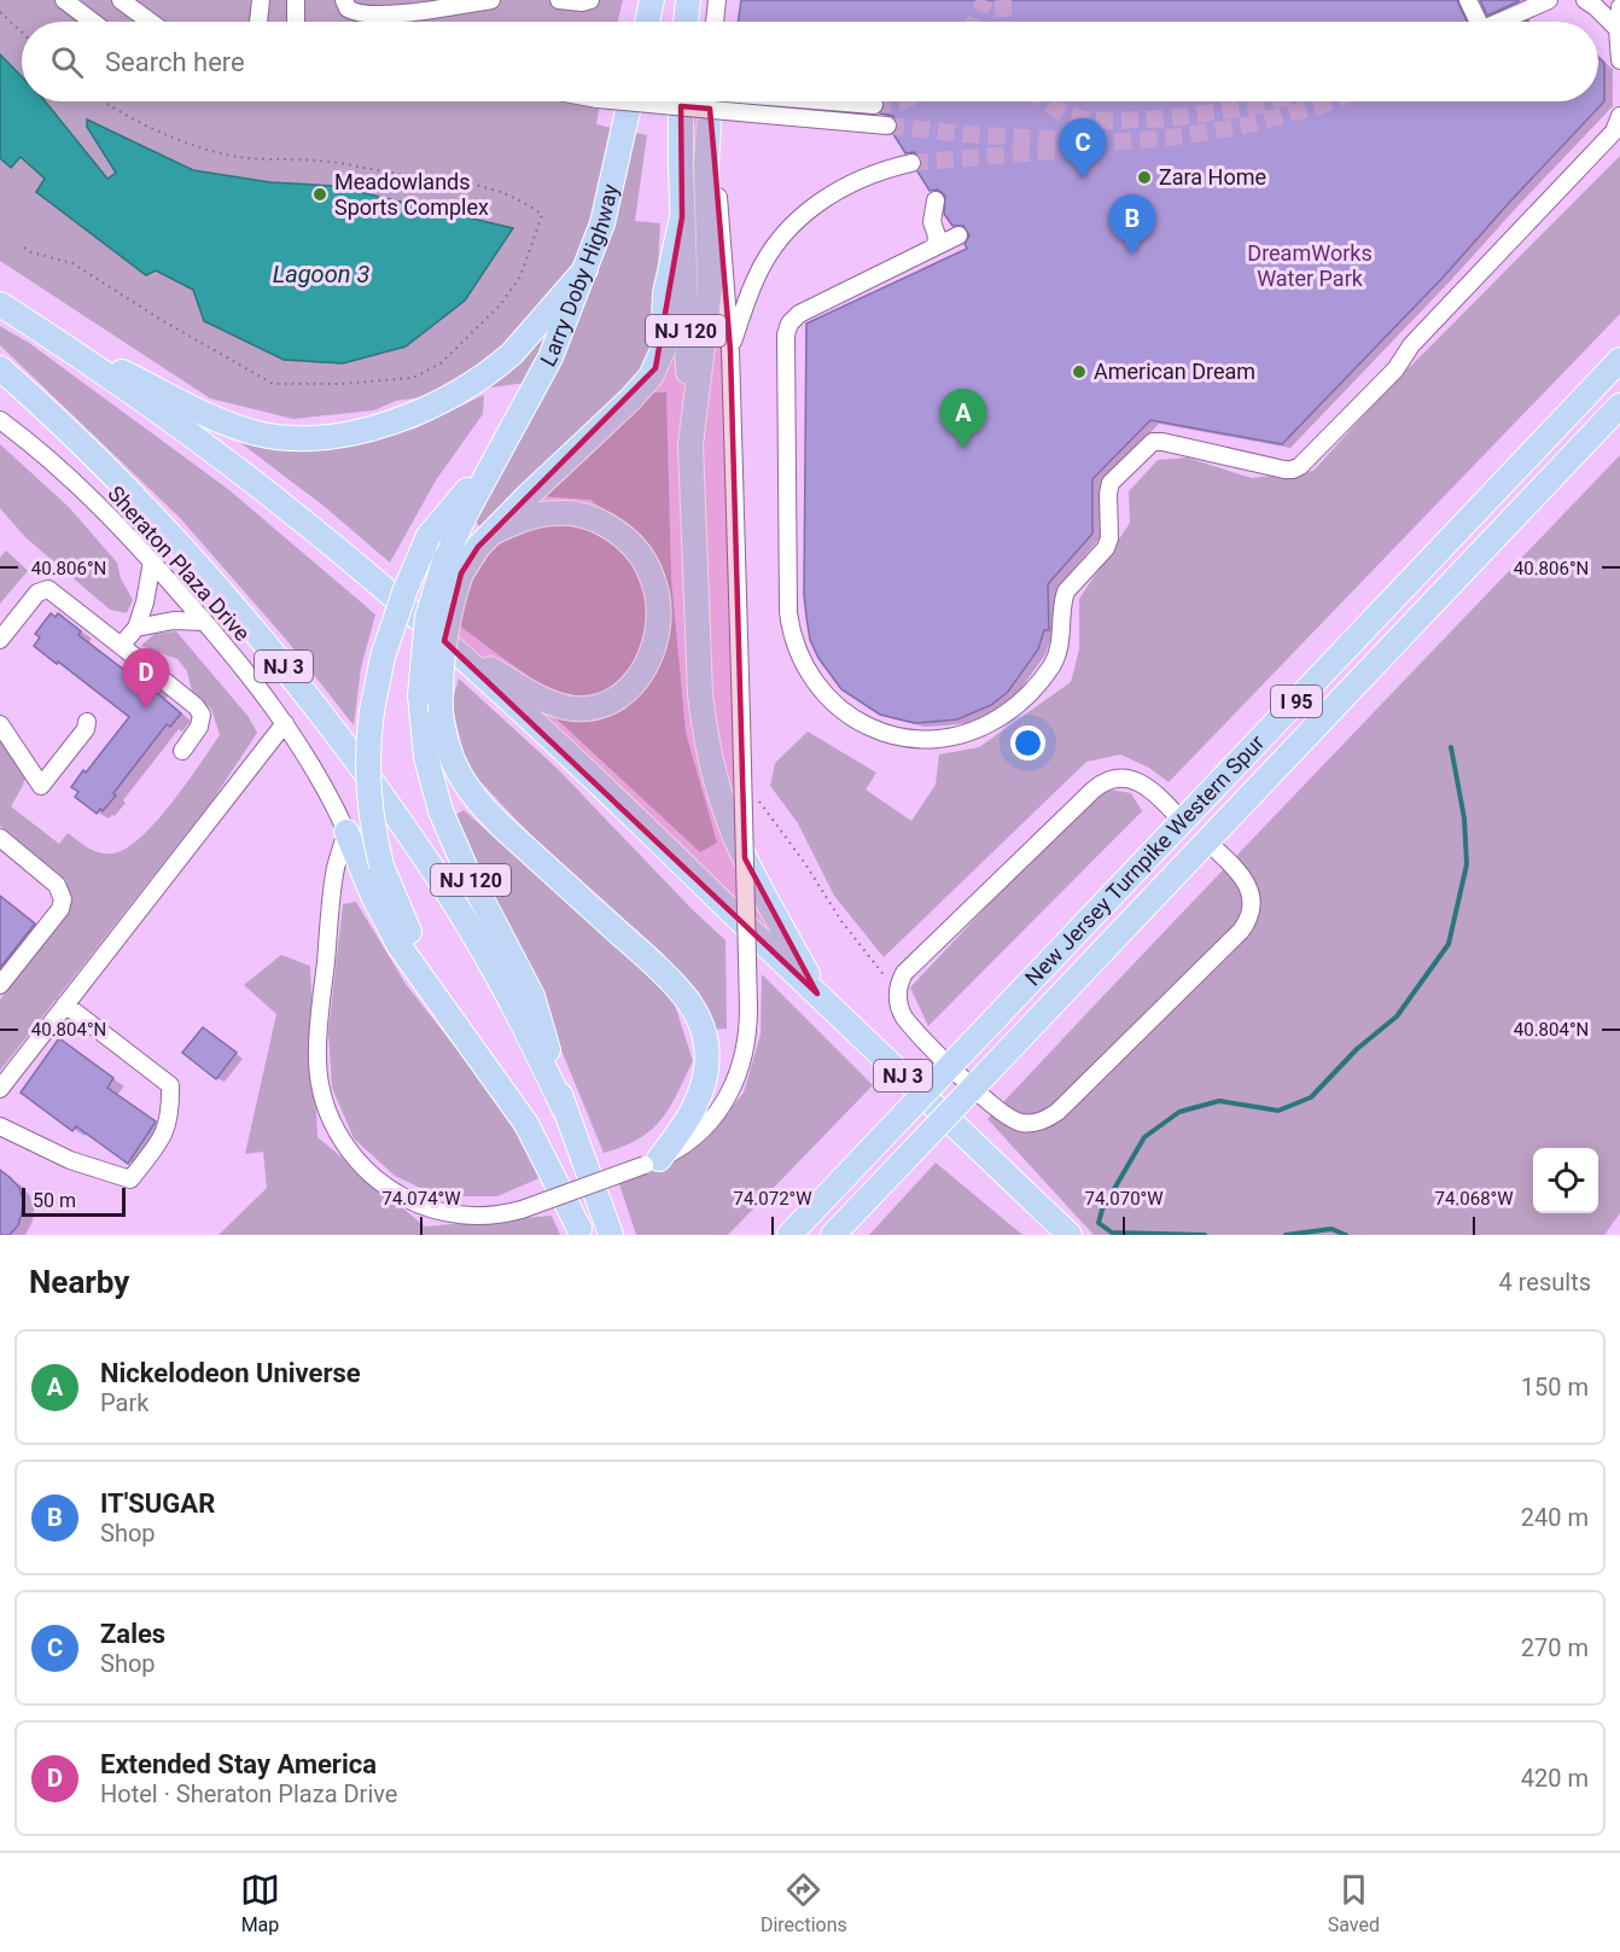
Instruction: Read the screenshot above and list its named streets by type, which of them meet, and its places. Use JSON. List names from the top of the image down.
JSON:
{
  "streets": {
    "highway": [
      "Larry Doby Highway",
      "NJ 120",
      "NJ 3",
      "I 95",
      "New Jersey Turnpike Western Spur"
    ],
    "street": ["Sheraton Plaza Drive"]
  },
  "crossings": [
    ["Larry Doby Highway", "NJ 120"],
    ["NJ 120", "NJ 3"]
  ],
  "water": ["Lagoon 3"],
  "parks": ["DreamWorks Water Park"],
  "places": ["Zara Home", "Meadowlands Sports Complex", "American Dream"],
  "scale_bar": "50 m",
  "page": {
    "search": "Search here",
    "pins": [
      "C",
      "B",
      "A",
      "D"
    ],
    "scale": "50 m",
    "heading": ["Nearby", "4 results"],
    "list": [
      {
        "mark": "A",
        "name": "Nickelodeon Universe",
        "note": "Park",
        "value": "150 m"
      },
      {
        "mark": "B",
        "name": "IT'SUGAR",
        "note": "Shop",
        "value": "240 m"
      },
      {
        "mark": "C",
        "name": "Zales",
        "note": "Shop",
        "value": "270 m"
      },
      {
        "mark": "D",
        "name": "Extended Stay America",
        "note": "Hotel · Sheraton Plaza Drive",
        "value": "420 m"
      }
    ],
    "nav": ["Map", "Directions", "Saved"]
  },
  "coordinates": [
    "40.806°N",
    "40.804°N",
    "74.074°W",
    "74.072°W",
    "74.070°W",
    "74.068°W"
  ]
}
